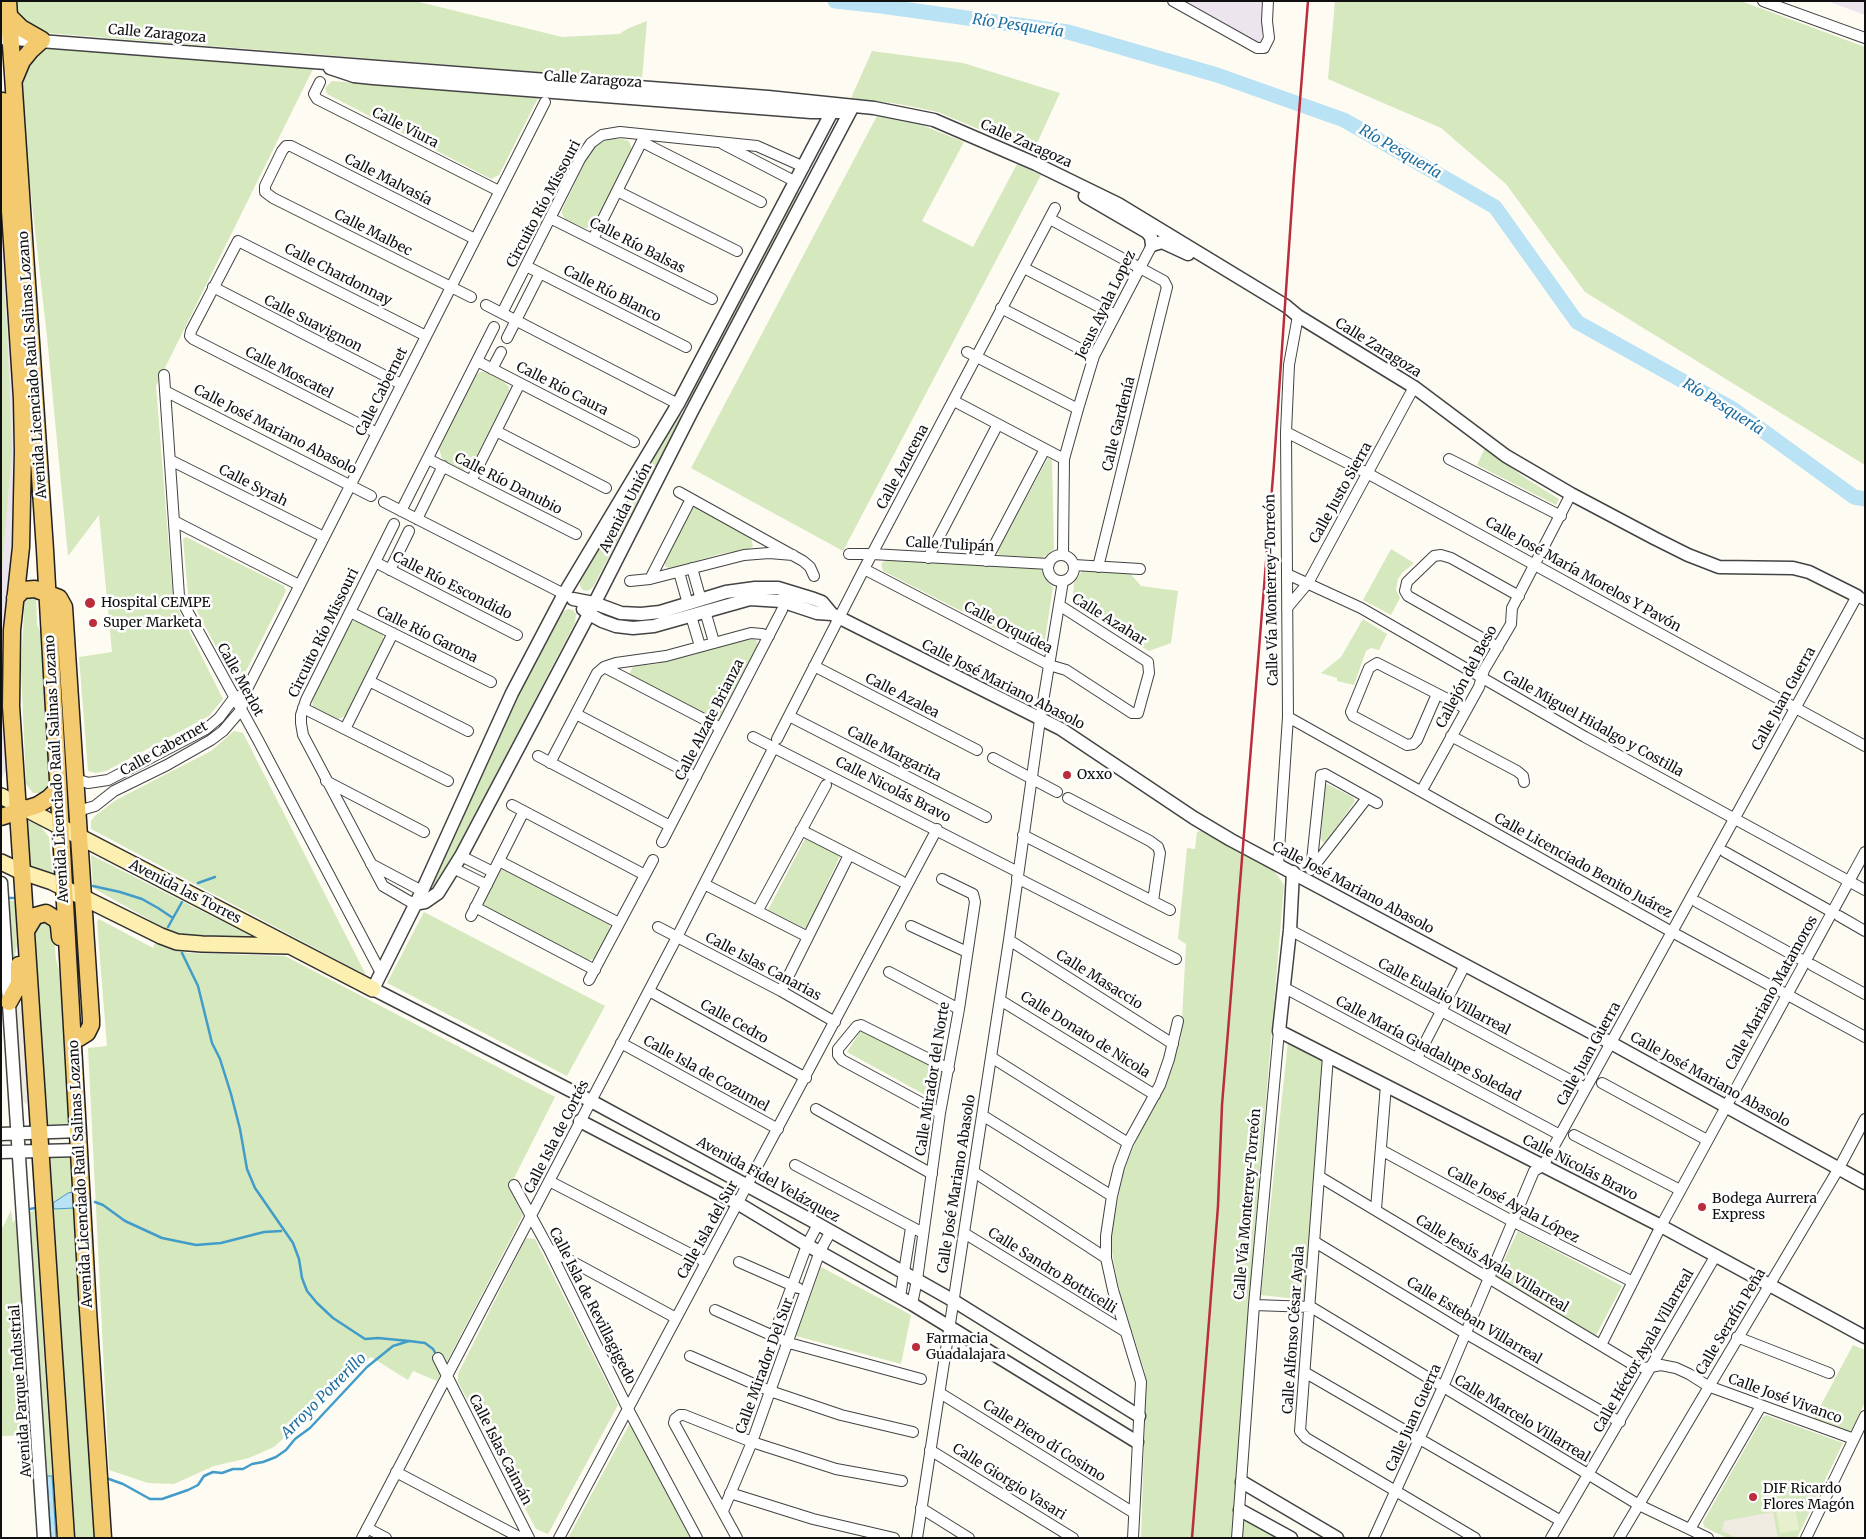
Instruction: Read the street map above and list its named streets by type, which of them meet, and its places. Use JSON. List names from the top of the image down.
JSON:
{
  "streets": {
    "main road": ["Avenida Licenciado Raúl Salinas Lozano", "Avenida las Torres"],
    "street": [
      "Calle Zaragoza",
      "Calle Viura",
      "Calle Malvasía",
      "Circuito Río Missouri",
      "Calle Malbec",
      "Calle Río Balsas",
      "Calle Chardonnay",
      "Calle Río Blanco",
      "Jesus Ayala Lopez",
      "Calle Suavignon",
      "Calle Moscatel",
      "Calle Río Caura",
      "Calle Cabernet",
      "Calle Gardenía",
      "Calle José Mariano Abasolo",
      "Calle Azucena",
      "Calle Río Danubio",
      "Calle Syrah",
      "Calle Justo Sierra",
      "Avenida Unión",
      "Calle Tulipán",
      "Calle José María Morelos Y Pavón",
      "Calle Río Escondido",
      "Calle Vía Monterrey-Torreón",
      "Calle Azahar",
      "Calle Orquídea",
      "Calle Río Garona",
      "Callejón del Beso",
      "Calle Merlot",
      "Calle Azalea",
      "Calle Juan Guerra",
      "Calle Alzate Brianza",
      "Calle Miguel Hidalgo y Costilla",
      "Calle Margarita",
      "Calle Nicolás Bravo",
      "Calle Licenciado Benito Juárez",
      "Calle Islas Canarias",
      "Calle Masaccio",
      "Calle Mariano Matamoros",
      "Calle Eulalio Villarreal",
      "Calle Cedro",
      "Calle Donato de Nicola",
      "Calle María Guadalupe Soledad",
      "Calle Isla de Cozumel",
      "Calle Mirador del Norte",
      "Calle Isla de Cortés",
      "Avenida Fidel Velázquez",
      "Calle José Ayala López",
      "Calle Isla del Sur",
      "Calle Jesús Ayala Villarreal",
      "Calle Sandro Botticelli",
      "Calle Isla de Revillagigedo",
      "Calle Esteban Villarreal",
      "Calle Serafín Peña",
      "Calle Alfonso César Ayala",
      "Calle Héctor Ayala Villarreal",
      "Calle Mirador Del Sur",
      "Avenida Parque Industrial",
      "Calle José Vivanco",
      "Calle Marcelo Villarreal",
      "Calle Piero dí Cosimo",
      "Calle Islas Caimán",
      "Calle Giorgio Vasari"
    ]
  },
  "crossings": [
    ["Calle Zaragoza", "Avenida Licenciado Raúl Salinas Lozano"],
    ["Calle Zaragoza", "Calle Justo Sierra"],
    ["Calle Zaragoza", "Avenida Unión"],
    ["Calle Zaragoza", "Calle Vía Monterrey-Torreón"],
    ["Calle Zaragoza", "Callejón del Beso"],
    ["Calle Zaragoza", "Calle Juan Guerra"],
    ["Calle Viura", "Calle Cabernet"],
    ["Calle Malvasía", "Calle Malbec"],
    ["Calle Malvasía", "Calle Cabernet"],
    ["Circuito Río Missouri", "Calle Río Balsas"],
    ["Circuito Río Missouri", "Calle Río Blanco"],
    ["Circuito Río Missouri", "Avenida Unión"],
    ["Circuito Río Missouri", "Calle Río Escondido"],
    ["Circuito Río Missouri", "Calle Río Garona"],
    ["Calle Malbec", "Calle Cabernet"],
    ["Calle Chardonnay", "Calle Suavignon"],
    ["Calle Chardonnay", "Calle Moscatel"],
    ["Calle Chardonnay", "Calle Cabernet"],
    ["Jesus Ayala Lopez", "Calle Gardenía"],
    ["Jesus Ayala Lopez", "Calle José Mariano Abasolo"],
    ["Jesus Ayala Lopez", "Calle Tulipán"],
    ["Calle Suavignon", "Calle Moscatel"],
    ["Calle Suavignon", "Calle Cabernet"],
    ["Calle Moscatel", "Calle Cabernet"],
    ["Calle Cabernet", "Calle José Mariano Abasolo"],
    ["Calle Cabernet", "Calle Syrah"],
    ["Calle Cabernet", "Calle Merlot"],
    ["Calle José Mariano Abasolo", "Calle Azucena"],
    ["Calle José Mariano Abasolo", "Avenida Unión"],
    ["Calle José Mariano Abasolo", "Calle Tulipán"],
    ["Calle José Mariano Abasolo", "Calle Vía Monterrey-Torreón"],
    ["Calle José Mariano Abasolo", "Calle Azahar"],
    ["Calle José Mariano Abasolo", "Calle Orquídea"],
    ["Calle José Mariano Abasolo", "Calle Merlot"],
    ["Calle José Mariano Abasolo", "Calle Juan Guerra"],
    ["Calle José Mariano Abasolo", "Calle Nicolás Bravo"],
    ["Calle José Mariano Abasolo", "Calle Masaccio"],
    ["Calle José Mariano Abasolo", "Calle Mariano Matamoros"],
    ["Calle José Mariano Abasolo", "Calle Donato de Nicola"],
    ["Calle José Mariano Abasolo", "Avenida Fidel Velázquez"],
    ["Calle José Mariano Abasolo", "Calle Sandro Botticelli"],
    ["Calle José Mariano Abasolo", "Calle Serafín Peña"],
    ["Calle José Mariano Abasolo", "Calle Piero dí Cosimo"],
    ["Calle José Mariano Abasolo", "Calle Giorgio Vasari"],
    ["Calle Azucena", "Calle Tulipán"],
    ["Calle Azucena", "Calle Orquídea"],
    ["Calle Azucena", "Calle Azalea"],
    ["Calle Azucena", "Calle Margarita"],
    ["Calle Azucena", "Calle Nicolás Bravo"],
    ["Calle Azucena", "Calle Isla de Cortés"],
    ["Calle Syrah", "Calle Merlot"],
    ["Calle Justo Sierra", "Calle José María Morelos Y Pavón"],
    ["Calle Justo Sierra", "Calle Vía Monterrey-Torreón"],
    ["Calle Justo Sierra", "Calle Miguel Hidalgo y Costilla"],
    ["Avenida Unión", "Calle Merlot"],
    ["Avenida Unión", "Avenida las Torres"],
    ["Avenida Unión", "Avenida Fidel Velázquez"],
    ["Calle José María Morelos Y Pavón", "Calle Vía Monterrey-Torreón"],
    ["Calle José María Morelos Y Pavón", "Callejón del Beso"],
    ["Calle José María Morelos Y Pavón", "Calle Juan Guerra"],
    ["Calle Vía Monterrey-Torreón", "Calle Miguel Hidalgo y Costilla"],
    ["Calle Vía Monterrey-Torreón", "Calle Nicolás Bravo"],
    ["Calle Vía Monterrey-Torreón", "Calle Licenciado Benito Juárez"],
    ["Calle Vía Monterrey-Torreón", "Calle Eulalio Villarreal"],
    ["Calle Vía Monterrey-Torreón", "Calle María Guadalupe Soledad"],
    ["Calle Vía Monterrey-Torreón", "Calle Marcelo Villarreal"],
    ["Calle Azahar", "Calle Orquídea"],
    ["Callejón del Beso", "Calle Miguel Hidalgo y Costilla"],
    ["Callejón del Beso", "Calle Licenciado Benito Juárez"],
    ["Calle Juan Guerra", "Calle Miguel Hidalgo y Costilla"],
    ["Calle Juan Guerra", "Calle Nicolás Bravo"],
    ["Calle Juan Guerra", "Calle Licenciado Benito Juárez"],
    ["Calle Juan Guerra", "Calle Eulalio Villarreal"],
    ["Calle Juan Guerra", "Calle María Guadalupe Soledad"],
    ["Calle Juan Guerra", "Calle José Ayala López"],
    ["Calle Juan Guerra", "Calle Jesús Ayala Villarreal"],
    ["Calle Juan Guerra", "Calle Esteban Villarreal"],
    ["Calle Juan Guerra", "Calle Alfonso César Ayala"],
    ["Calle Juan Guerra", "Calle Marcelo Villarreal"],
    ["Calle Miguel Hidalgo y Costilla", "Calle Mariano Matamoros"],
    ["Calle Nicolás Bravo", "Calle Mariano Matamoros"],
    ["Calle Nicolás Bravo", "Calle Isla de Cortés"],
    ["Calle Nicolás Bravo", "Calle Isla del Sur"],
    ["Calle Nicolás Bravo", "Calle Serafín Peña"],
    ["Calle Nicolás Bravo", "Calle Alfonso César Ayala"],
    ["Calle Nicolás Bravo", "Calle Héctor Ayala Villarreal"],
    ["Calle Licenciado Benito Juárez", "Calle Mariano Matamoros"],
    ["Avenida las Torres", "Avenida Fidel Velázquez"],
    ["Calle Islas Canarias", "Calle Isla de Cortés"],
    ["Calle Islas Canarias", "Calle Isla del Sur"],
    ["Calle Mariano Matamoros", "Calle José Ayala López"],
    ["Calle Mariano Matamoros", "Calle Jesús Ayala Villarreal"],
    ["Calle Cedro", "Calle Isla de Cortés"],
    ["Calle Cedro", "Calle Isla del Sur"],
    ["Calle Isla de Cozumel", "Calle Isla de Cortés"],
    ["Calle Isla de Cozumel", "Calle Isla del Sur"],
    ["Calle Mirador del Norte", "Avenida Fidel Velázquez"],
    ["Calle Isla de Cortés", "Avenida Fidel Velázquez"],
    ["Calle Isla de Cortés", "Calle Isla de Revillagigedo"],
    ["Calle Isla de Cortés", "Calle Islas Caimán"],
    ["Avenida Fidel Velázquez", "Calle Isla del Sur"],
    ["Avenida Fidel Velázquez", "Calle Mirador Del Sur"],
    ["Calle Isla del Sur", "Calle Isla de Revillagigedo"],
    ["Calle Jesús Ayala Villarreal", "Calle Alfonso César Ayala"],
    ["Calle Jesús Ayala Villarreal", "Calle Héctor Ayala Villarreal"],
    ["Calle Jesús Ayala Villarreal", "Calle José Vivanco"],
    ["Calle Esteban Villarreal", "Calle Alfonso César Ayala"],
    ["Calle Esteban Villarreal", "Calle Héctor Ayala Villarreal"],
    ["Calle Serafín Peña", "Calle José Vivanco"],
    ["Calle Serafín Peña", "Calle Marcelo Villarreal"],
    ["Calle Alfonso César Ayala", "Calle Marcelo Villarreal"],
    ["Calle Héctor Ayala Villarreal", "Calle José Vivanco"],
    ["Calle Héctor Ayala Villarreal", "Calle Marcelo Villarreal"]
  ],
  "water": ["Río Pesquería", "Arroyo Potrerillo"],
  "places": [
    "Hospital CEMPE",
    "Super Marketa",
    "Oxxo",
    "Bodega Aurrera Express",
    "Farmacia Guadalajara",
    "DIF Ricardo Flores Magón"
  ]
}
